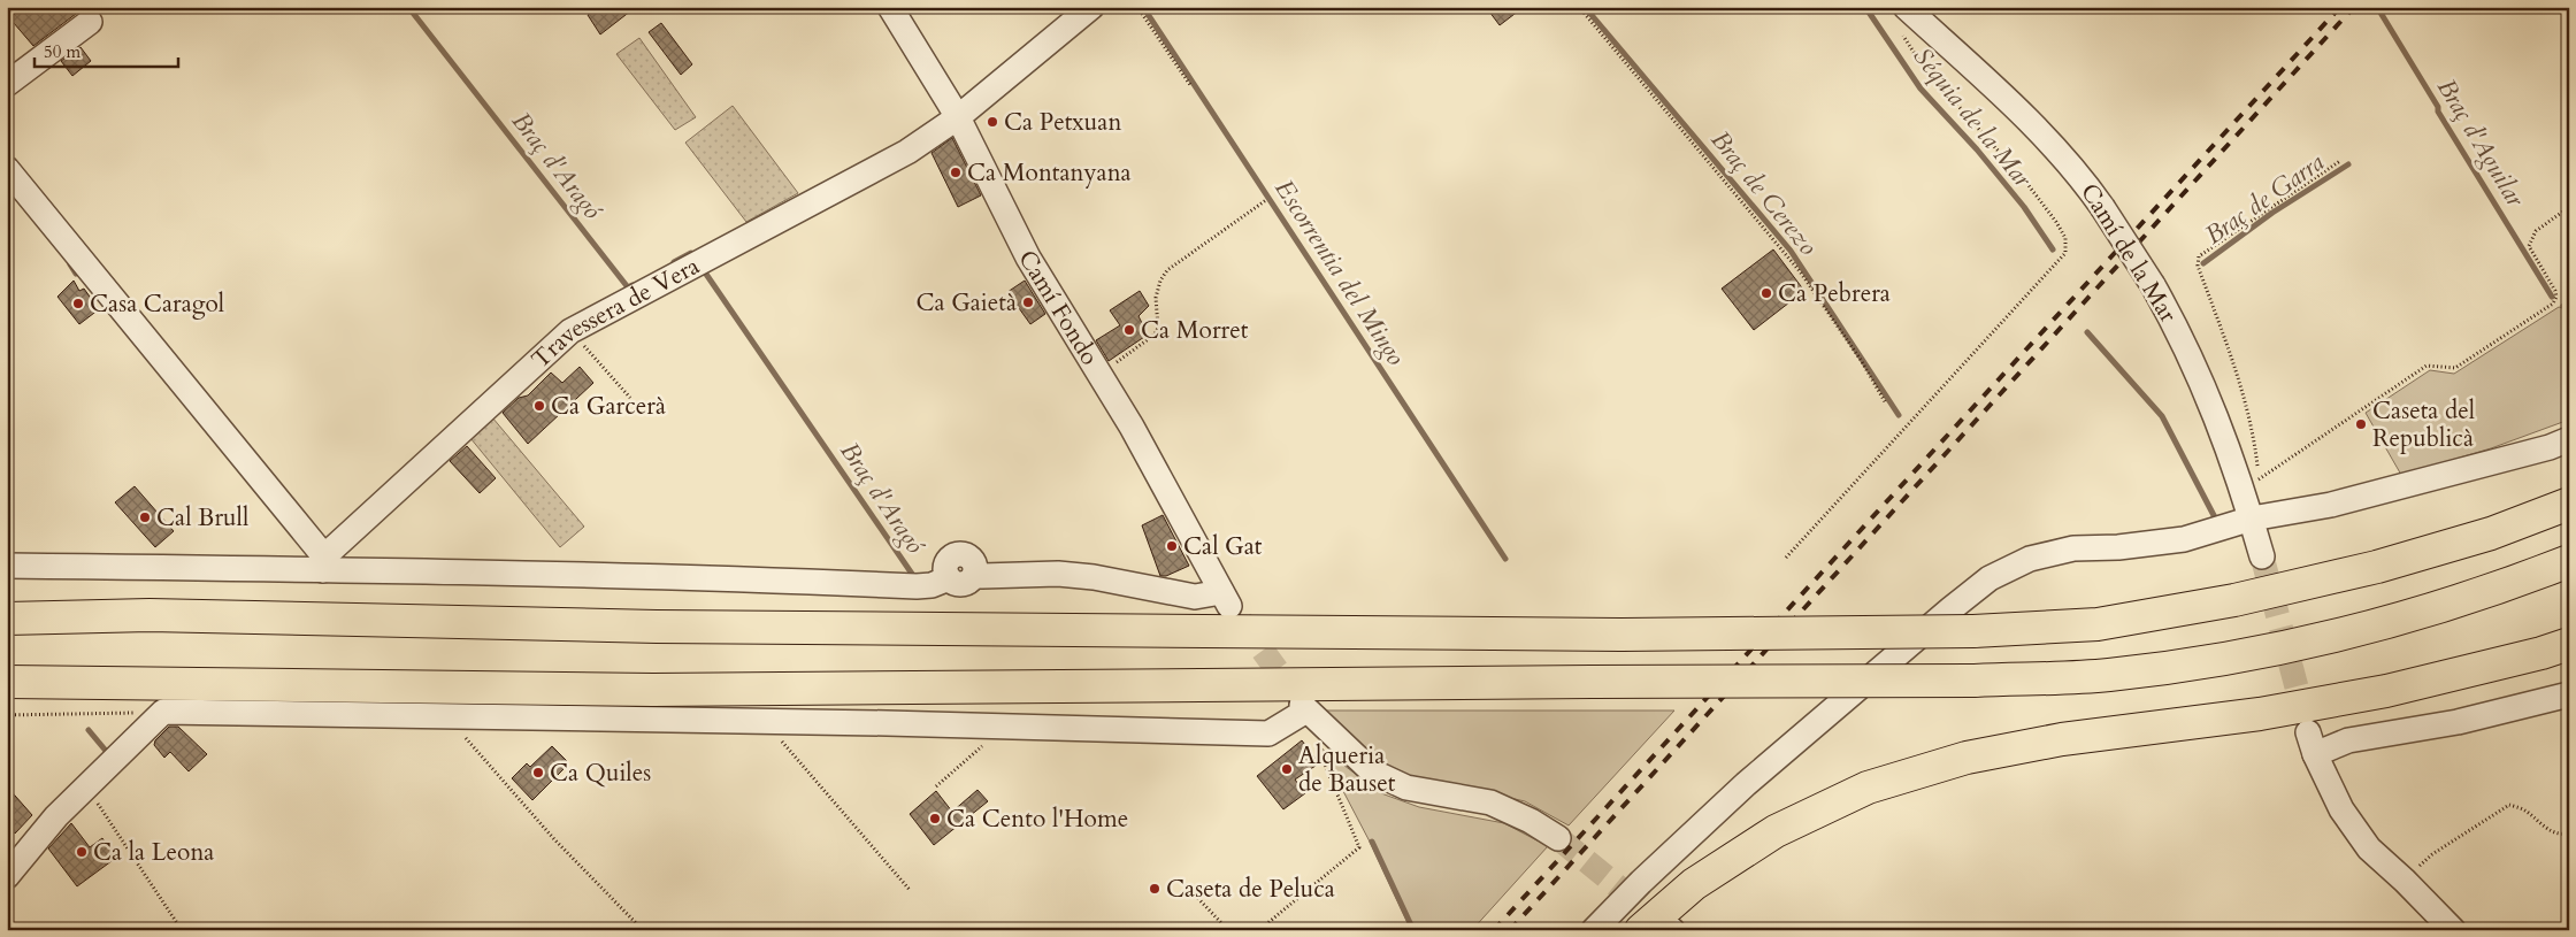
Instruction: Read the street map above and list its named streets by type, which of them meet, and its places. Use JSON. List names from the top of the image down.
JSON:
{
  "streets": {
    "street": ["Camí de la Mar", "Camí Fondo", "Travessera de Vera"]
  },
  "crossings": [
    ["Camí Fondo", "Travessera de Vera"]
  ],
  "water": [
    "Séquia de la Mar",
    "Braç d'Aguilar",
    "Braç d'Aragó",
    "Braç de Cerezo",
    "Braç de Garra",
    "Escorrentia del Mingo"
  ],
  "places": [
    "Ca Petxuan",
    "Ca Montanyana",
    "Ca Pebrera",
    "Ca Gaietà",
    "Casa Caragol",
    "Ca Morret",
    "Ca Garcerà",
    "Caseta del Republicà",
    "Cal Brull",
    "Cal Gat",
    "Alqueria de Bauset",
    "Ca Quiles",
    "Ca Cento l'Home",
    "Ca la Leona",
    "Caseta de Peluca"
  ],
  "scale_bar": "50 m"
}
